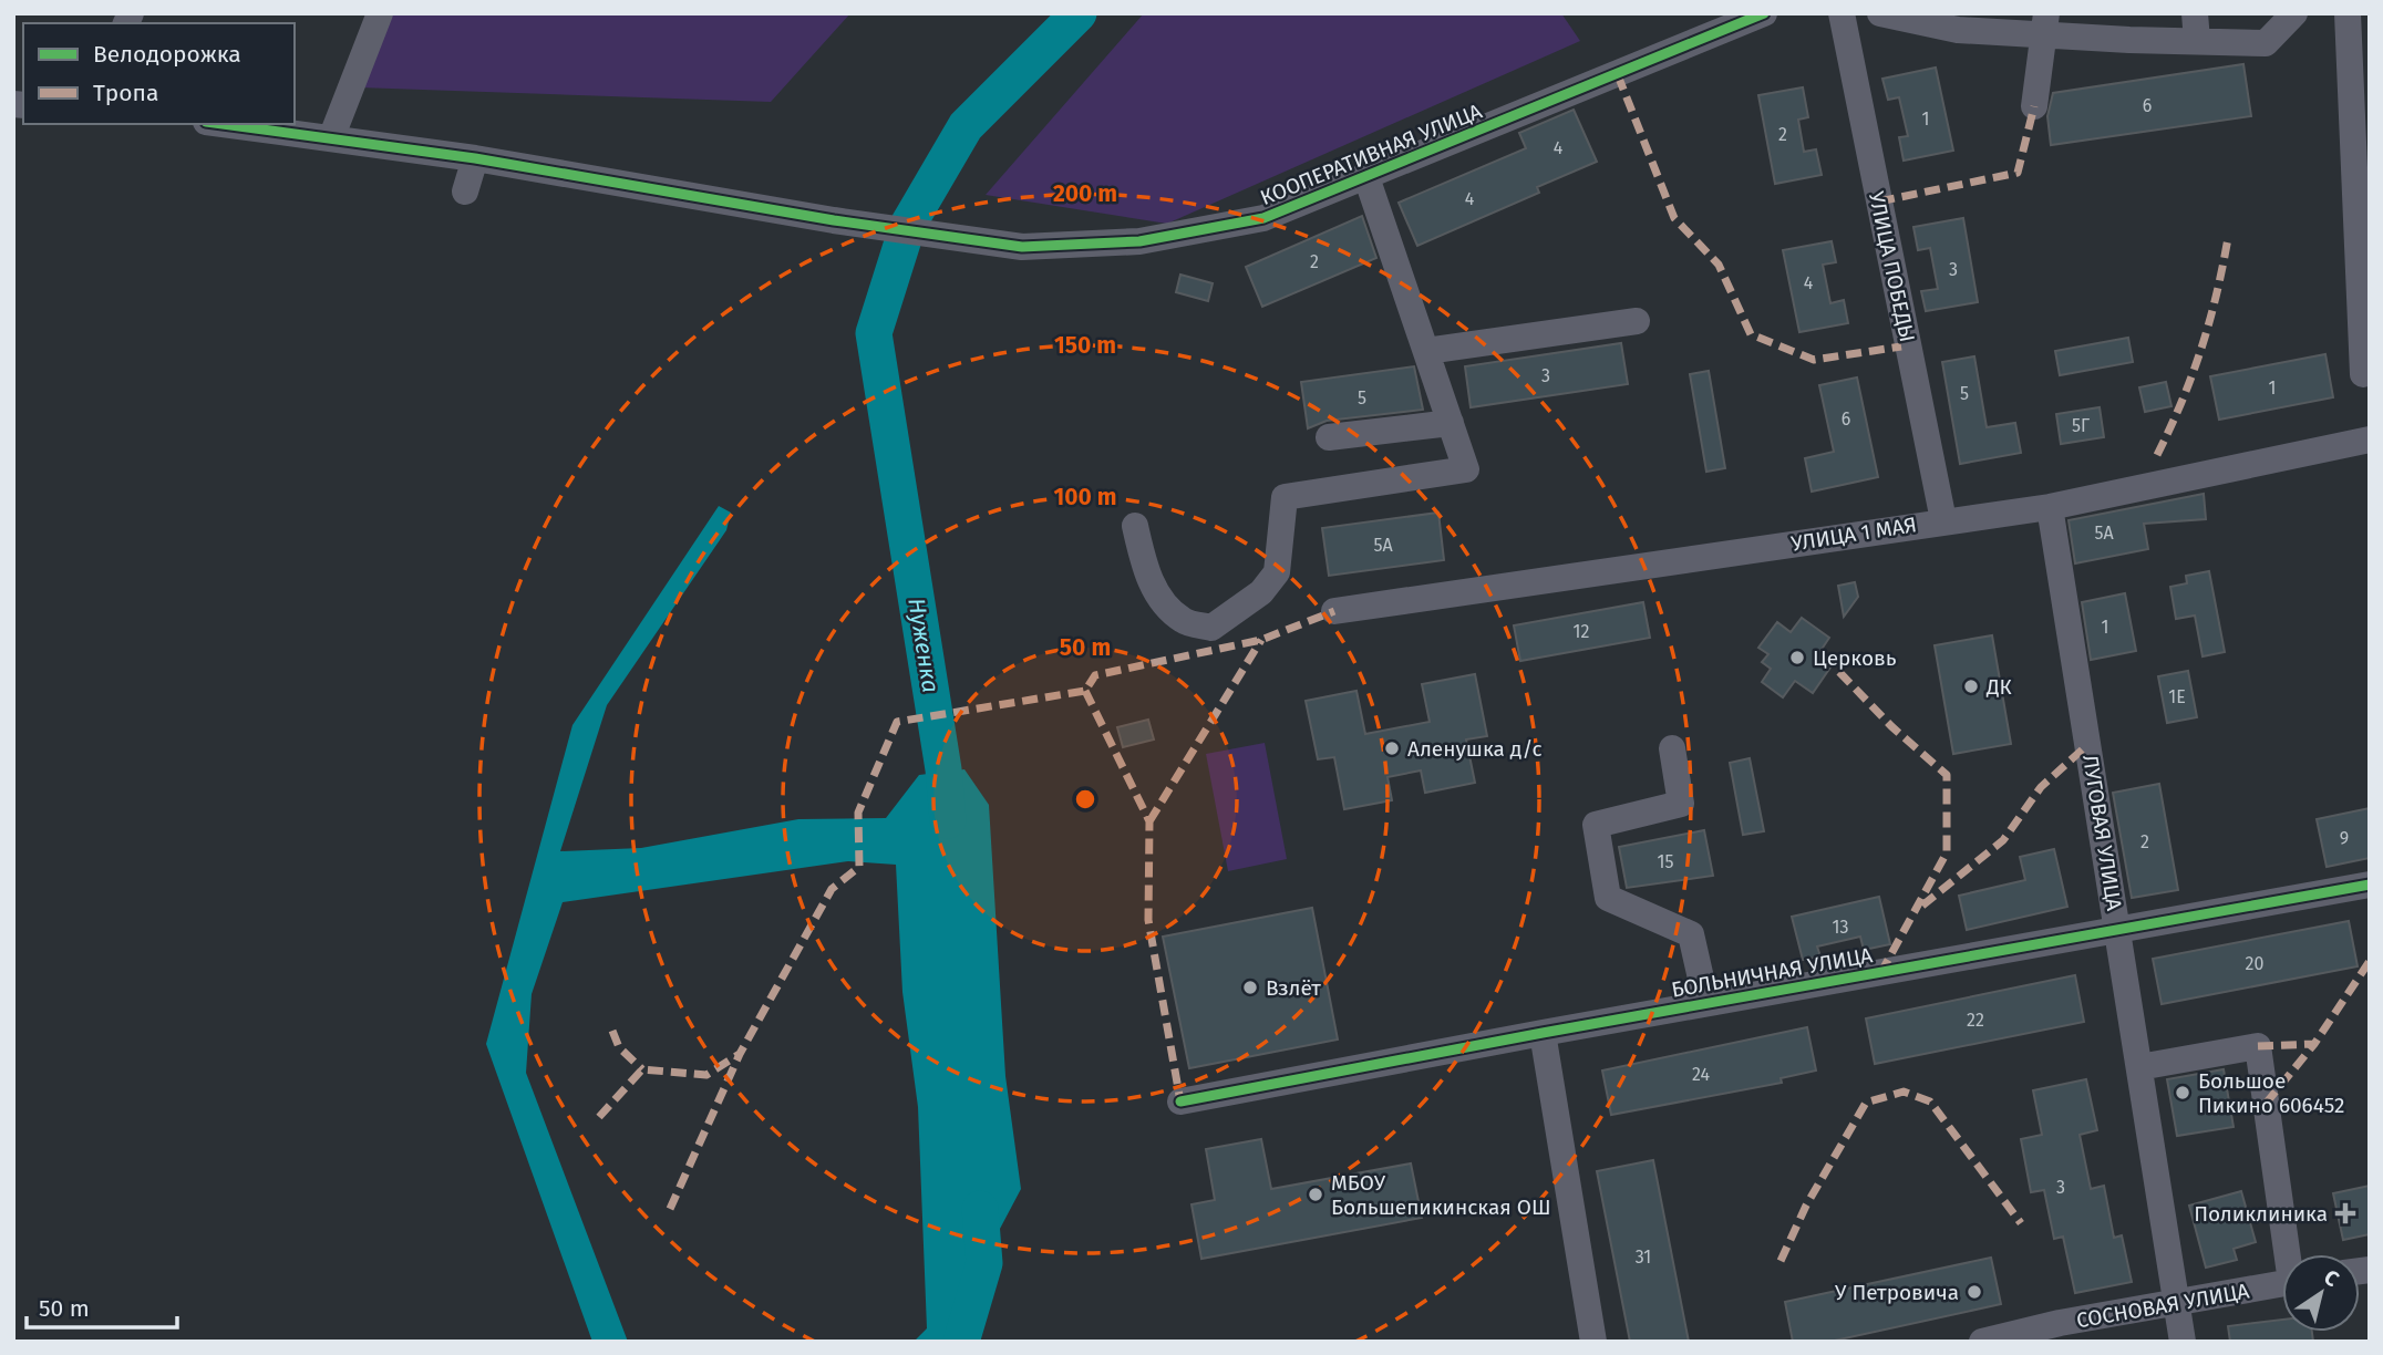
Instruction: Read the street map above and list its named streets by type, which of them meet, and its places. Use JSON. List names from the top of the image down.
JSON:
{
  "streets": {
    "street": [
      "КООПЕРАТИВНАЯ УЛИЦА",
      "УЛИЦА ПОБЕДЫ",
      "УЛИЦА 1 МАЯ",
      "ЛУГОВАЯ УЛИЦА",
      "БОЛЬНИЧНАЯ УЛИЦА",
      "СОСНОВАЯ УЛИЦА"
    ]
  },
  "crossings": [
    ["УЛИЦА ПОБЕДЫ", "УЛИЦА 1 МАЯ"],
    ["УЛИЦА 1 МАЯ", "ЛУГОВАЯ УЛИЦА"],
    ["ЛУГОВАЯ УЛИЦА", "БОЛЬНИЧНАЯ УЛИЦА"],
    ["ЛУГОВАЯ УЛИЦА", "СОСНОВАЯ УЛИЦА"]
  ],
  "water": ["Нуженка"],
  "places": {
    "other": [
      "Церковь",
      "ДК",
      "Аленушка д/с",
      "Взлёт",
      "Большое Пикино 606452",
      "МБОУ Большепикинская ОШ",
      "У Петровича"
    ],
    "health": ["Поликлиника"]
  },
  "house_numbers": [
    "6",
    "1",
    "2",
    "4",
    "4",
    "2",
    "3",
    "4",
    "3",
    "1",
    "5",
    "5",
    "6",
    "5Г",
    "5А",
    "5А",
    "1",
    "12",
    "1Е",
    "9",
    "2",
    "15",
    "13",
    "20",
    "22",
    "24",
    "3",
    "31"
  ],
  "legend": ["Велодорожка", "Тропа"],
  "scale_bar": "50 m",
  "north": "top right",
  "rings": [
    "200 m",
    "150 m",
    "100 m",
    "50 m"
  ]
}
